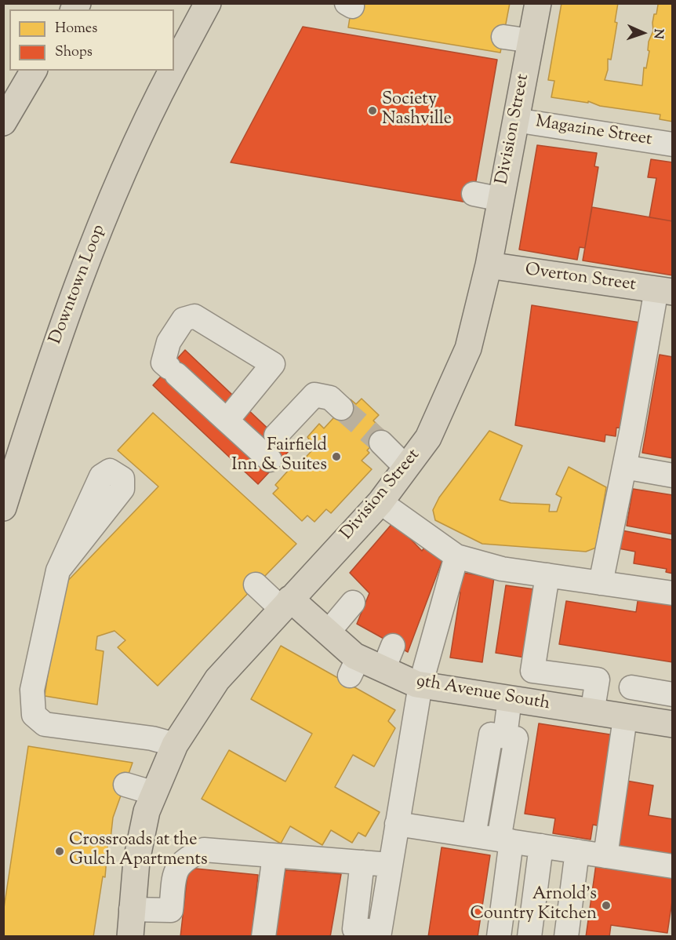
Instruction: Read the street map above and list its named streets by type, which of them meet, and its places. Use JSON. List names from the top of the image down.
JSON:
{
  "streets": {
    "main road": [
      "Division Street",
      "Overton Street",
      "Downtown Loop",
      "9th Avenue South"
    ],
    "street": ["Magazine Street"]
  },
  "crossings": [
    ["Division Street", "Magazine Street"],
    ["Division Street", "Overton Street"],
    ["Division Street", "9th Avenue South"]
  ],
  "places": [
    "Society Nashville",
    "Fairfield Inn & Suites",
    "Crossroads at the Gulch Apartments",
    "Arnold's Country Kitchen"
  ],
  "legend": ["Homes", "Shops"],
  "north": "right"
}
